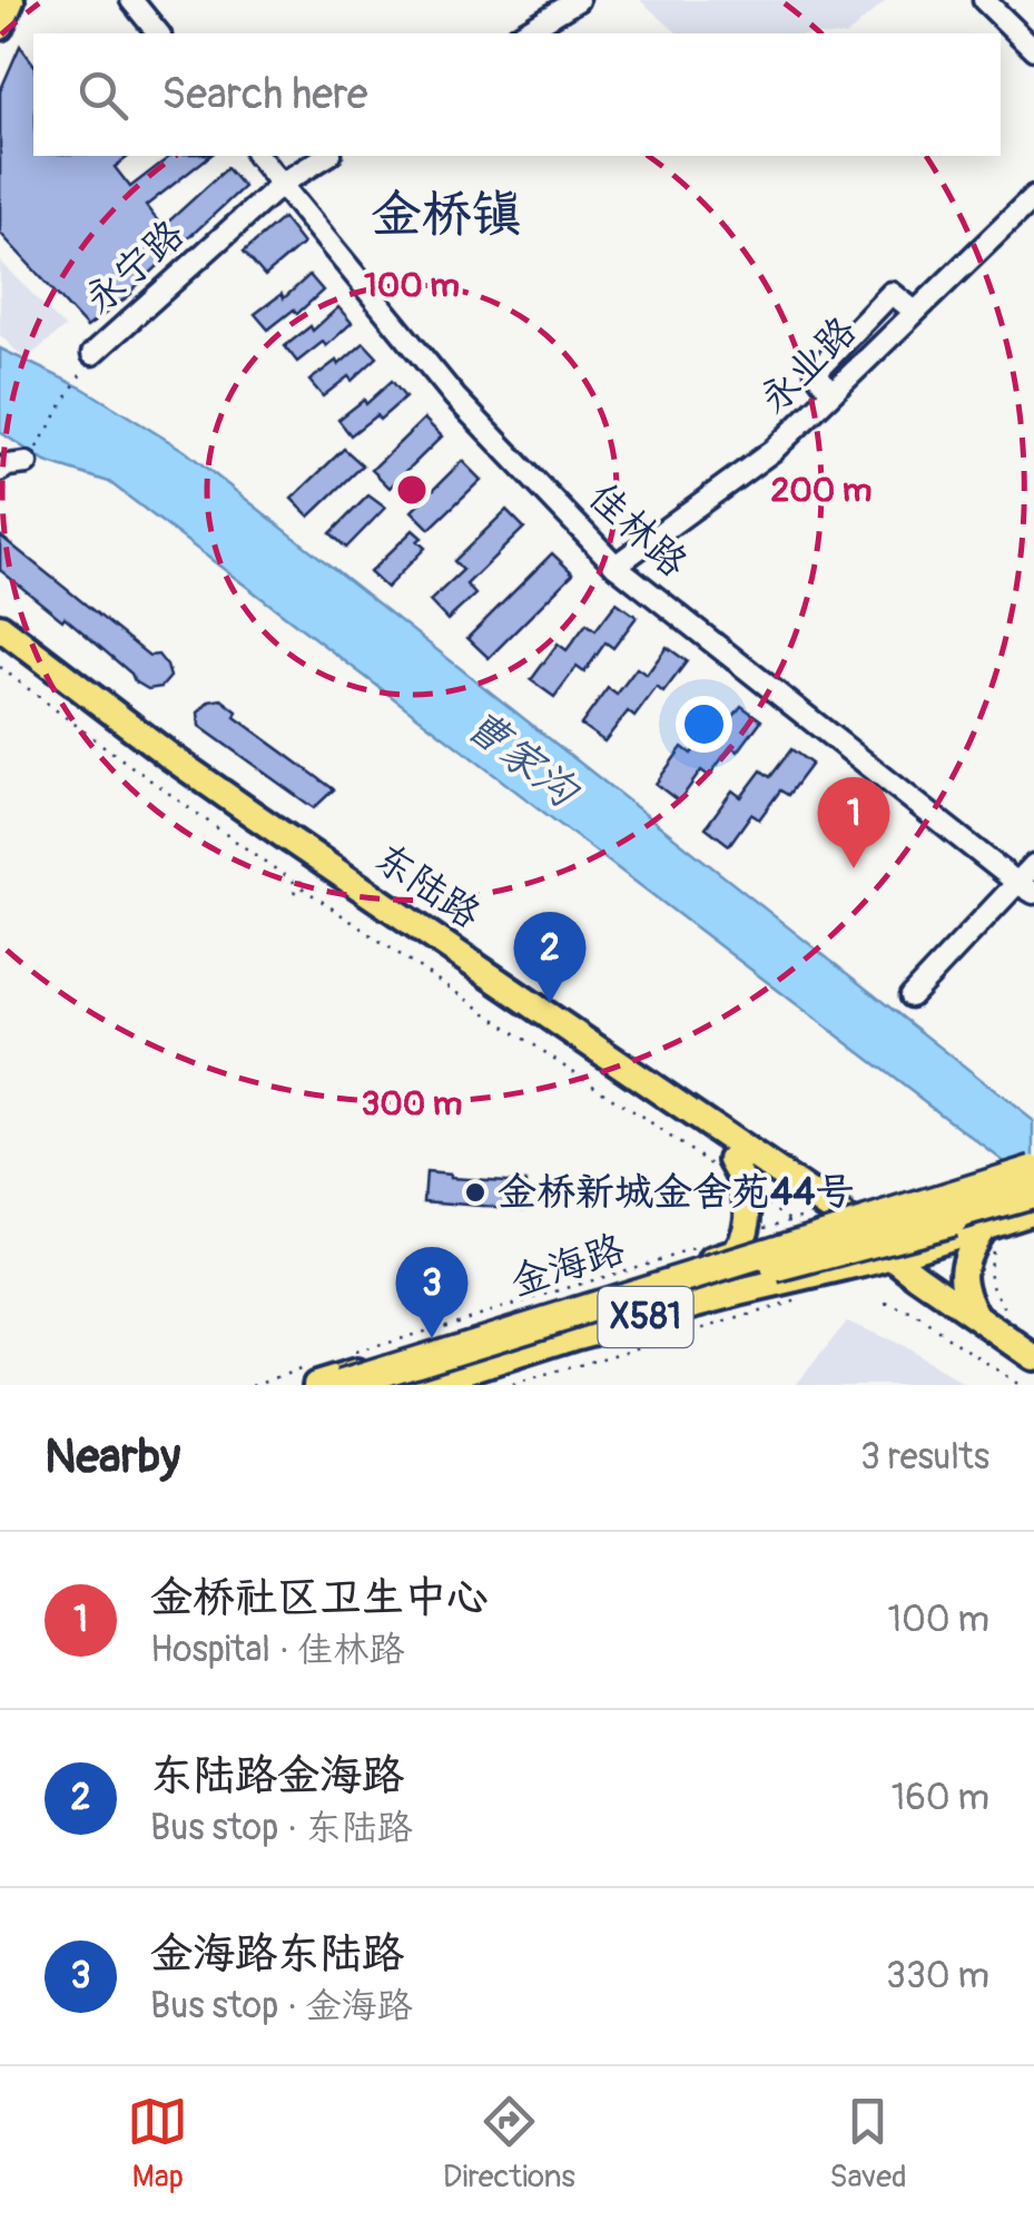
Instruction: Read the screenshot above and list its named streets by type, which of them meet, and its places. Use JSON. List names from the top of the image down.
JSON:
{
  "streets": {
    "main road": ["东陆路", "金海路", "X581"],
    "street": ["永宁路", "永业路", "佳林路"]
  },
  "crossings": [
    ["永宁路", "佳林路"],
    ["永业路", "佳林路"],
    ["东陆路", "金海路"]
  ],
  "districts": ["金桥镇"],
  "water": ["曹家沟"],
  "places": ["金桥新城金舍苑44号"],
  "page": {
    "search": "Search here",
    "pins": ["1", "2", "3"],
    "heading": ["Nearby", "3 results"],
    "list": [
      {
        "mark": "1",
        "name": "金桥社区卫生中心",
        "note": "Hospital · 佳林路",
        "value": "100 m"
      },
      {
        "mark": "2",
        "name": "东陆路金海路",
        "note": "Bus stop · 东陆路",
        "value": "160 m"
      },
      {
        "mark": "3",
        "name": "金海路东陆路",
        "note": "Bus stop · 金海路",
        "value": "330 m"
      }
    ],
    "nav": ["Map", "Directions", "Saved"]
  },
  "rings": ["100 m", "200 m", "300 m"]
}
